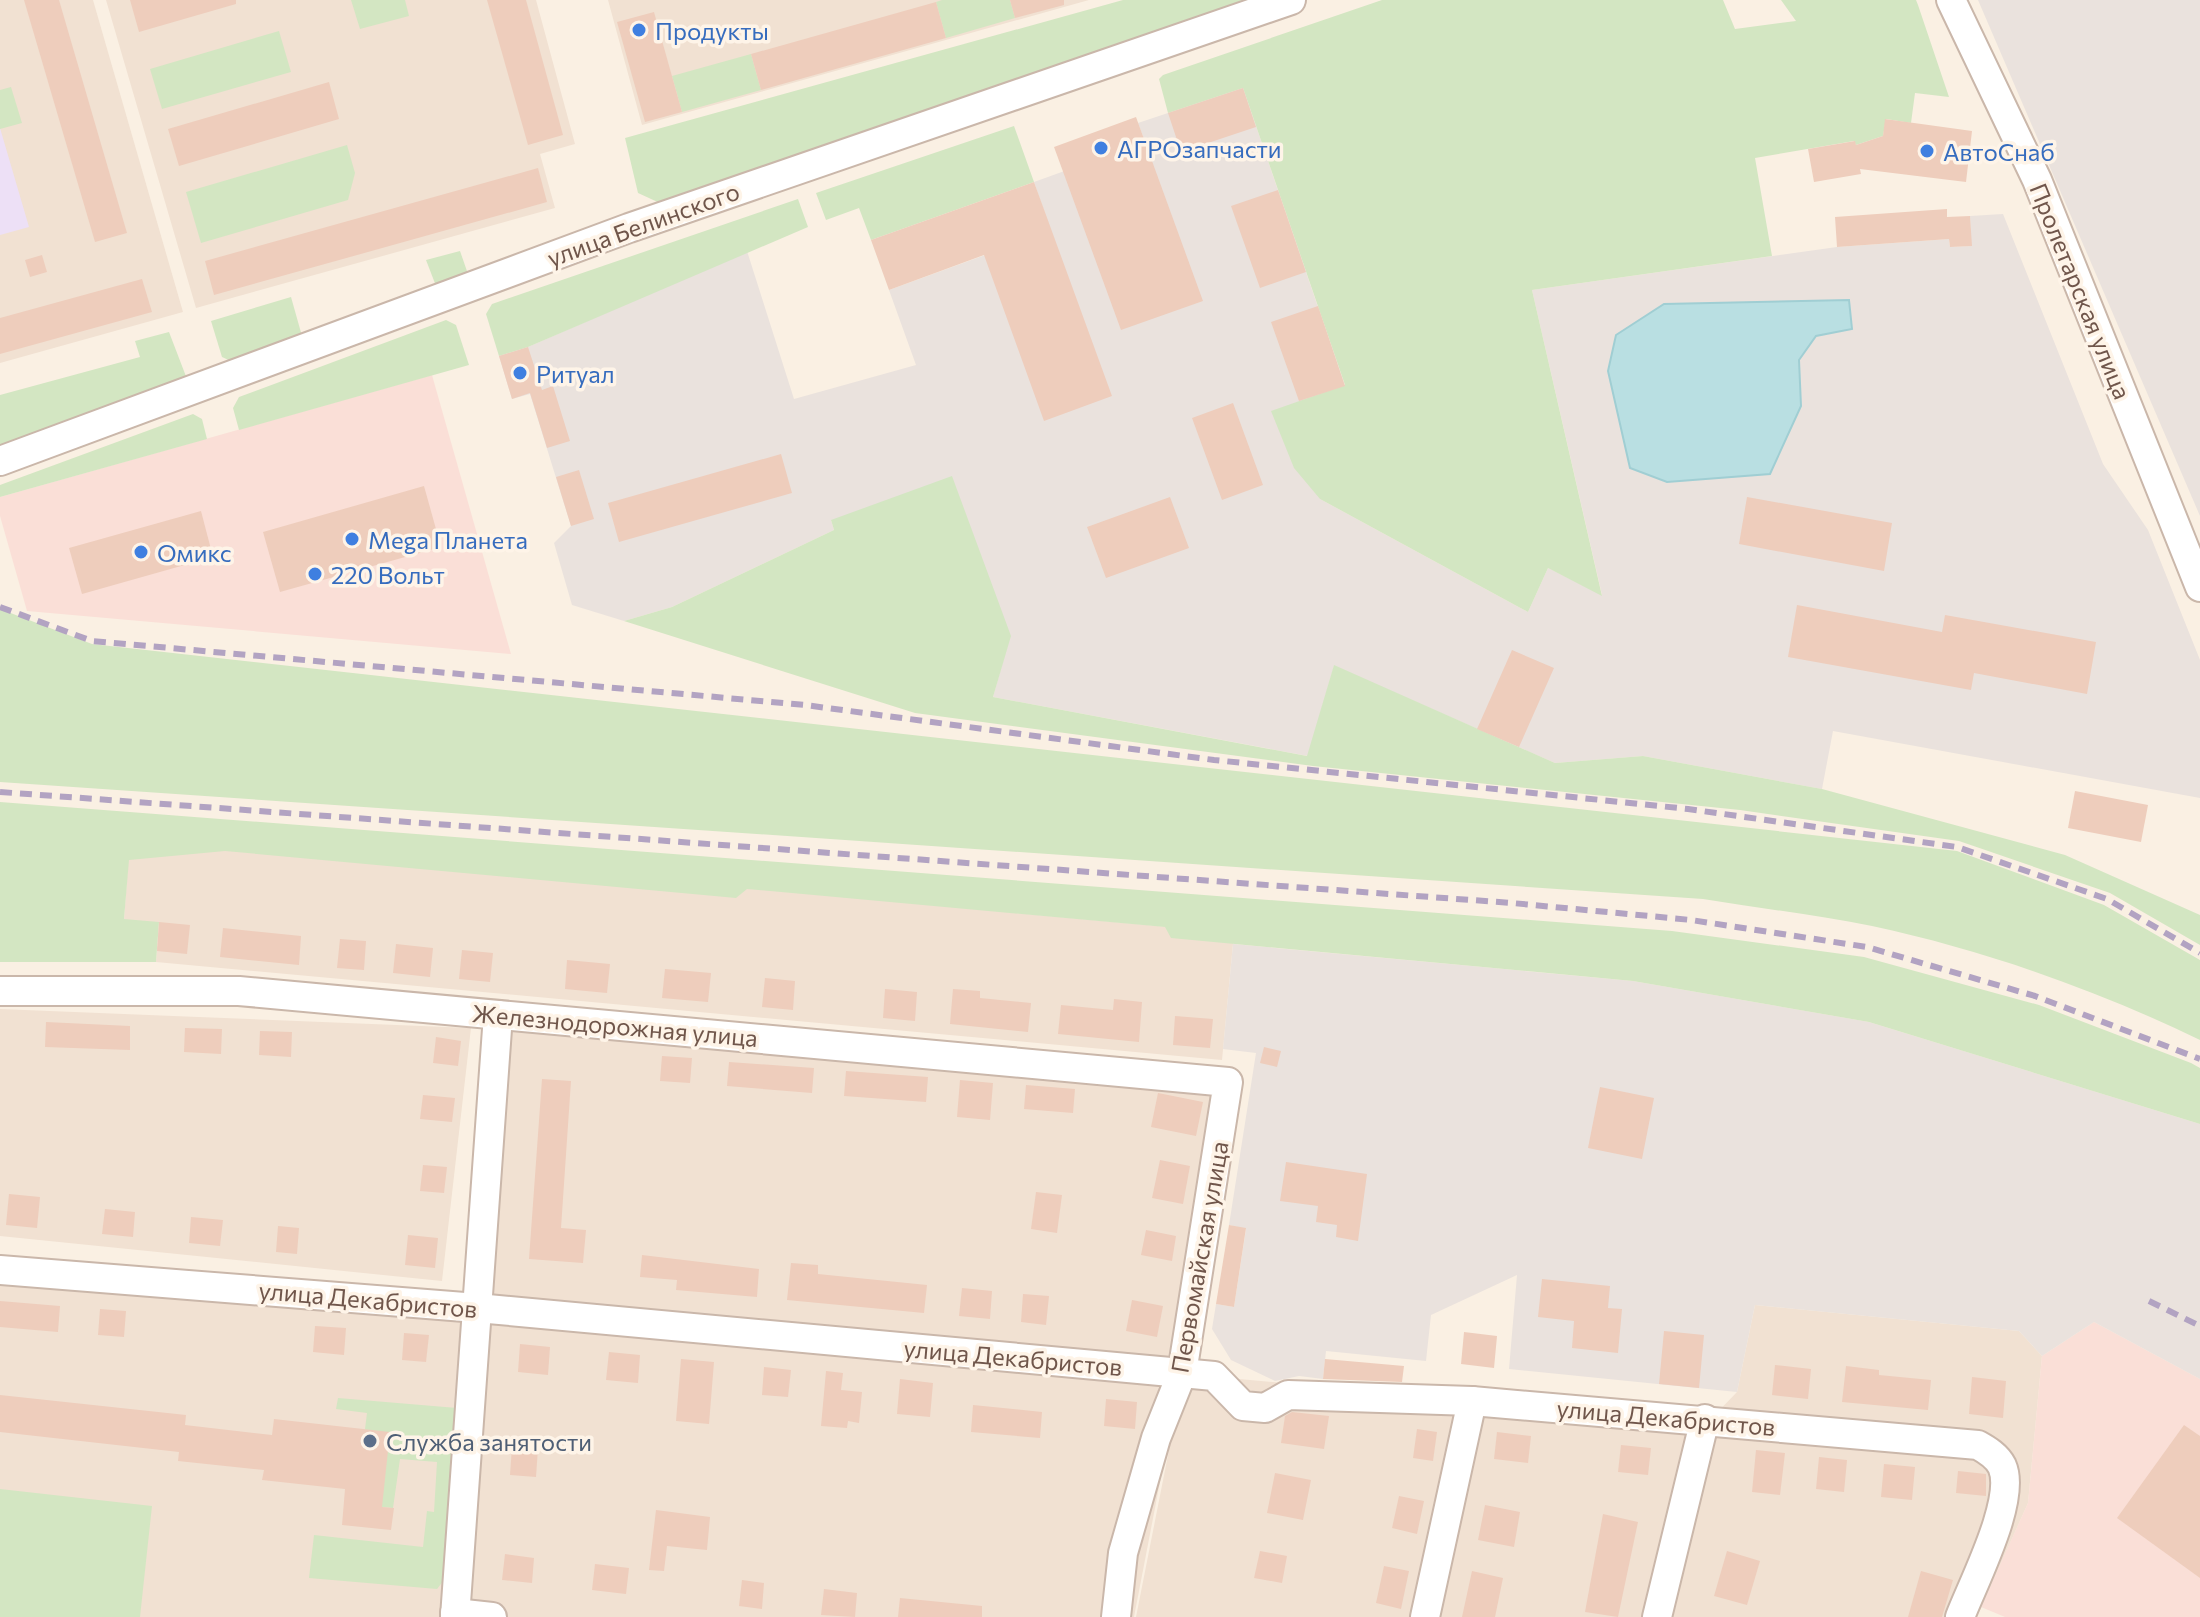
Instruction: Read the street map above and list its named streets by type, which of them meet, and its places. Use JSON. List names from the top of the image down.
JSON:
{
  "streets": {
    "street": [
      "улица Белинского",
      "Пролетарская улица",
      "Железнодорожная улица",
      "Первомайская улица",
      "улица Декабристов"
    ]
  },
  "crossings": [
    ["Железнодорожная улица", "Первомайская улица"],
    ["Первомайская улица", "улица Декабристов"]
  ],
  "places": [
    "Продукты",
    "АГРОзапчасти",
    "АвтоСнаб",
    "Ритуал",
    "Mega Планета",
    "Омикс",
    "220 Вольт",
    "Служба занятости"
  ]
}
